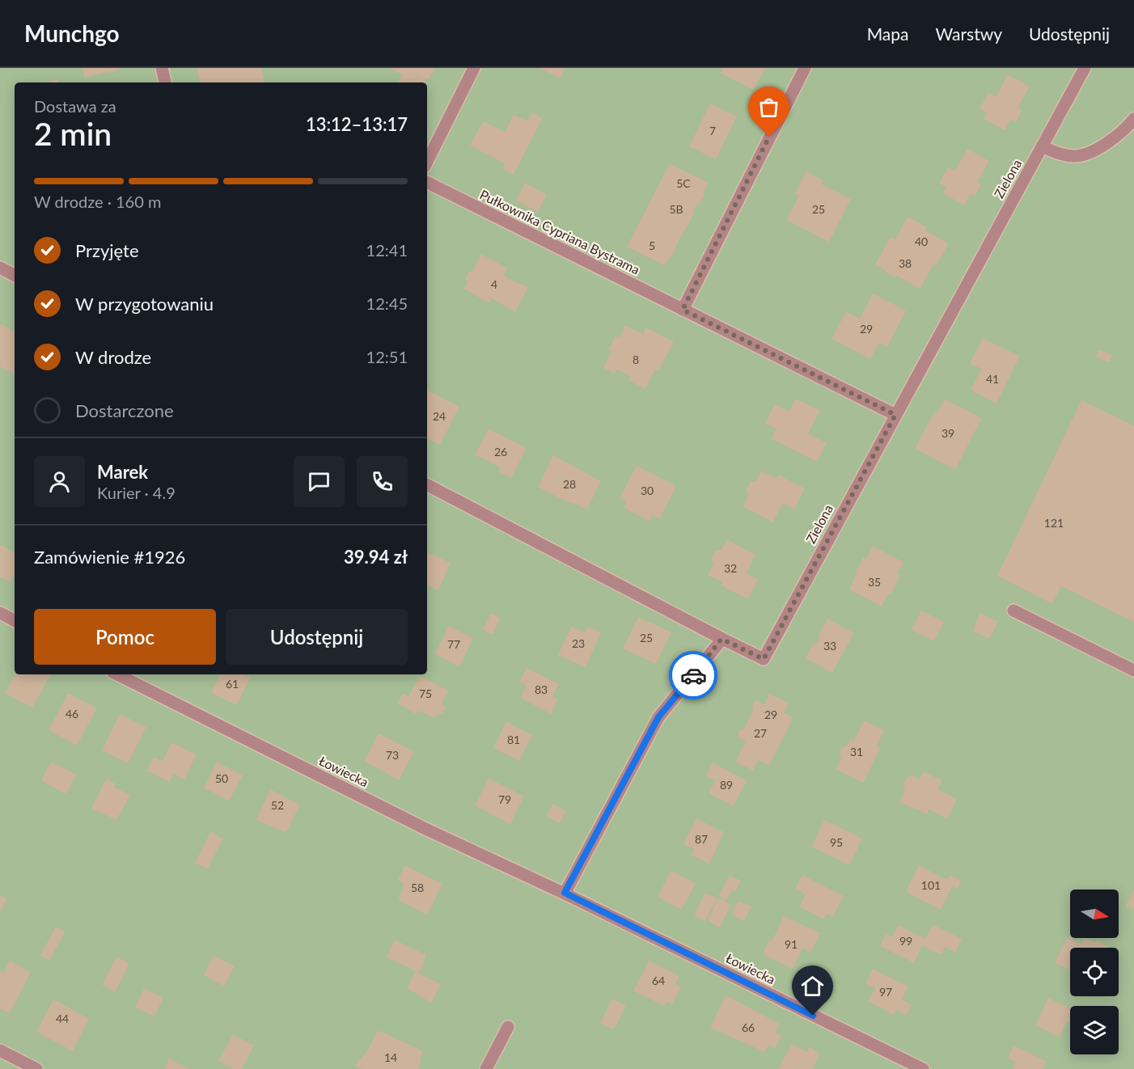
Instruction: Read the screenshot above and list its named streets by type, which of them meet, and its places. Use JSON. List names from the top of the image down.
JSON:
{
  "streets": {
    "street": ["Zielona", "Pułkownika Cypriana Bystrama", "Łowiecka"]
  },
  "crossings": [
    ["Zielona", "Pułkownika Cypriana Bystrama"]
  ],
  "house_numbers": [
    "7",
    "5C",
    "5B",
    "25",
    "40",
    "5",
    "38",
    "4",
    "29",
    "8",
    "41",
    "24",
    "39",
    "26",
    "28",
    "30",
    "121",
    "32",
    "35",
    "25",
    "23",
    "77",
    "33",
    "61",
    "83",
    "75",
    "46",
    "29",
    "27",
    "81",
    "31",
    "73",
    "50",
    "89",
    "79",
    "52",
    "87",
    "95",
    "101",
    "58",
    "99",
    "91",
    "64",
    "97",
    "44",
    "66",
    "14"
  ],
  "north": "right",
  "page": {
    "header": "Munchgo",
    "nav": ["Mapa", "Warstwy", "Udostępnij"],
    "heading": ["2 min", "Dostawa za", "13:12–13:17"],
    "panel": [
      "Marek",
      "Kurier · 4.9",
      "Zamówienie #1926",
      "39.94 zł"
    ],
    "bar": "W drodze · 160 m",
    "list": [
      ["Przyjęte", "12:41"],
      ["W przygotowaniu", "12:45"],
      ["W drodze", "12:51"],
      "Dostarczone"
    ],
    "buttons": ["Pomoc", "Udostępnij"]
  }
}
